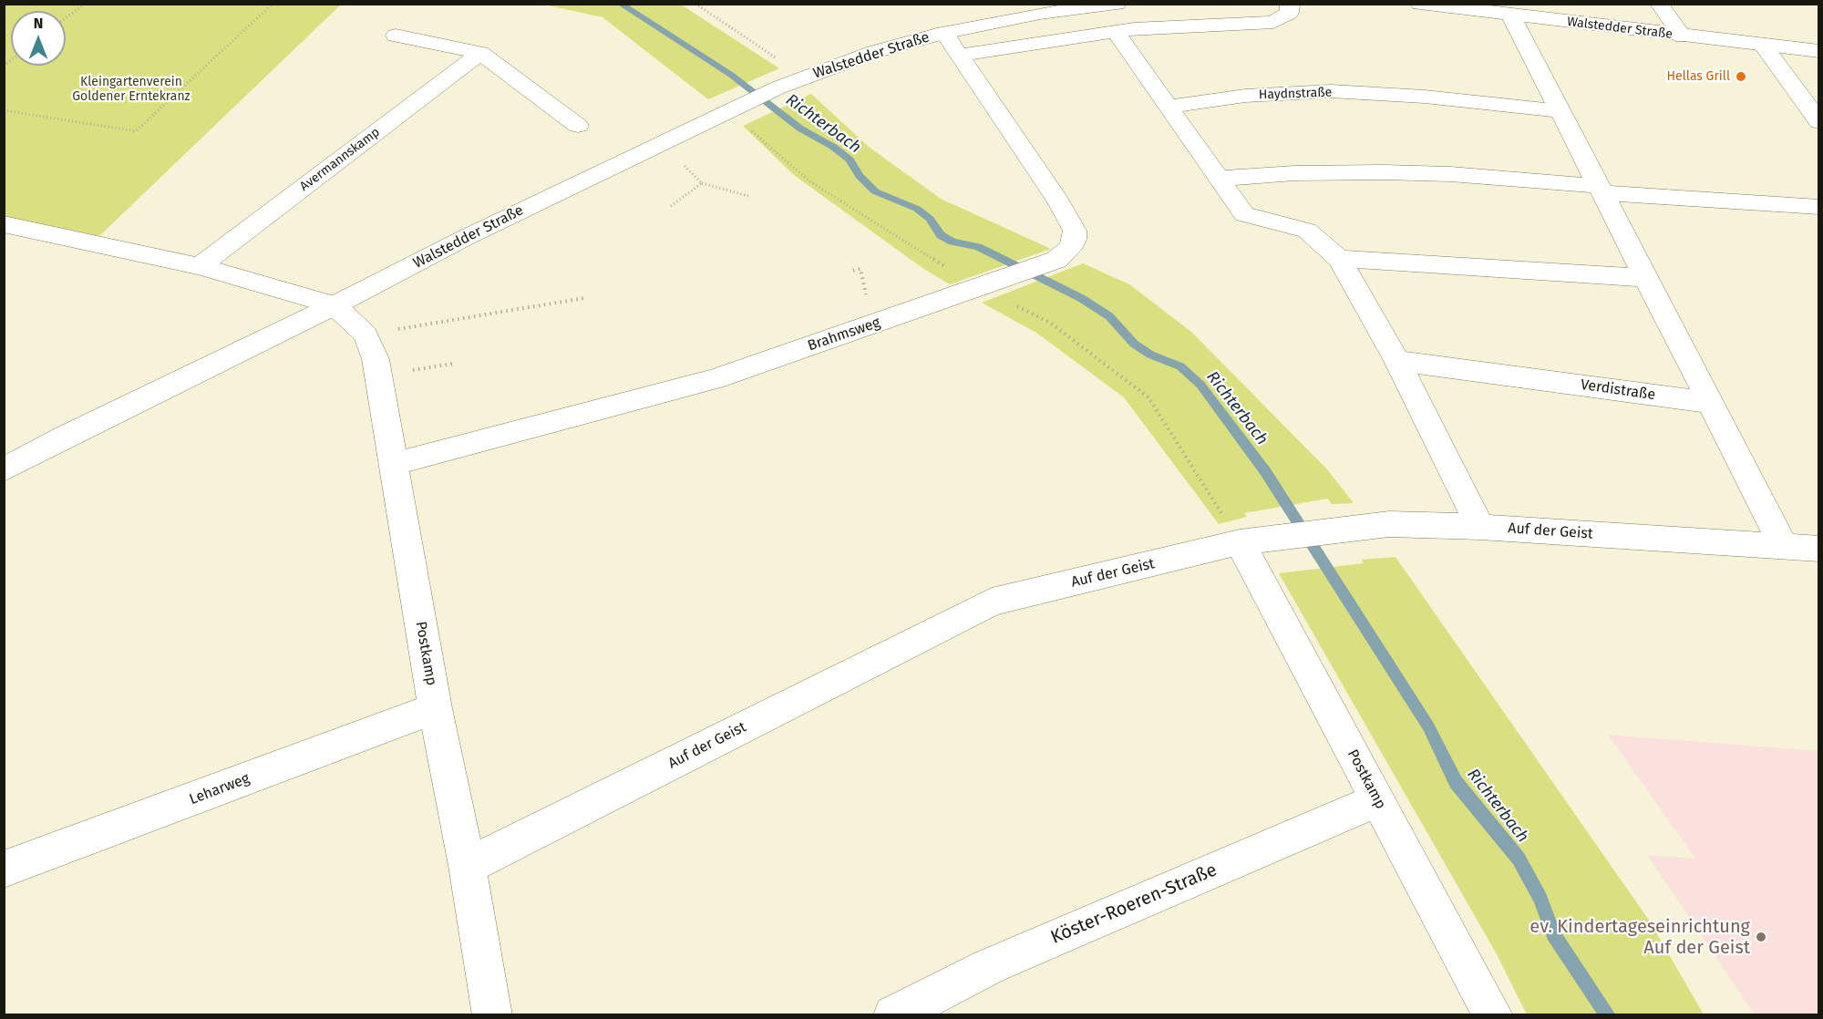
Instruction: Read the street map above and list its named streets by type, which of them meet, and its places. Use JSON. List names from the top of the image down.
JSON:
{
  "streets": {
    "street": [
      "Walstedder Straße",
      "Haydnstraße",
      "Avermannskamp",
      "Brahmsweg",
      "Verdistraße",
      "Auf der Geist",
      "Postkamp",
      "Leharweg",
      "Köster-Roeren-Straße"
    ]
  },
  "crossings": [
    ["Walstedder Straße", "Brahmsweg"],
    ["Walstedder Straße", "Postkamp"],
    ["Brahmsweg", "Postkamp"],
    ["Auf der Geist", "Postkamp"],
    ["Postkamp", "Leharweg"],
    ["Postkamp", "Köster-Roeren-Straße"]
  ],
  "water": ["Richterbach"],
  "parks": ["Kleingartenverein Goldener Erntekranz"],
  "places": ["Hellas Grill", "ev. Kindertageseinrichtung Auf der Geist"],
  "north": "top"
}
